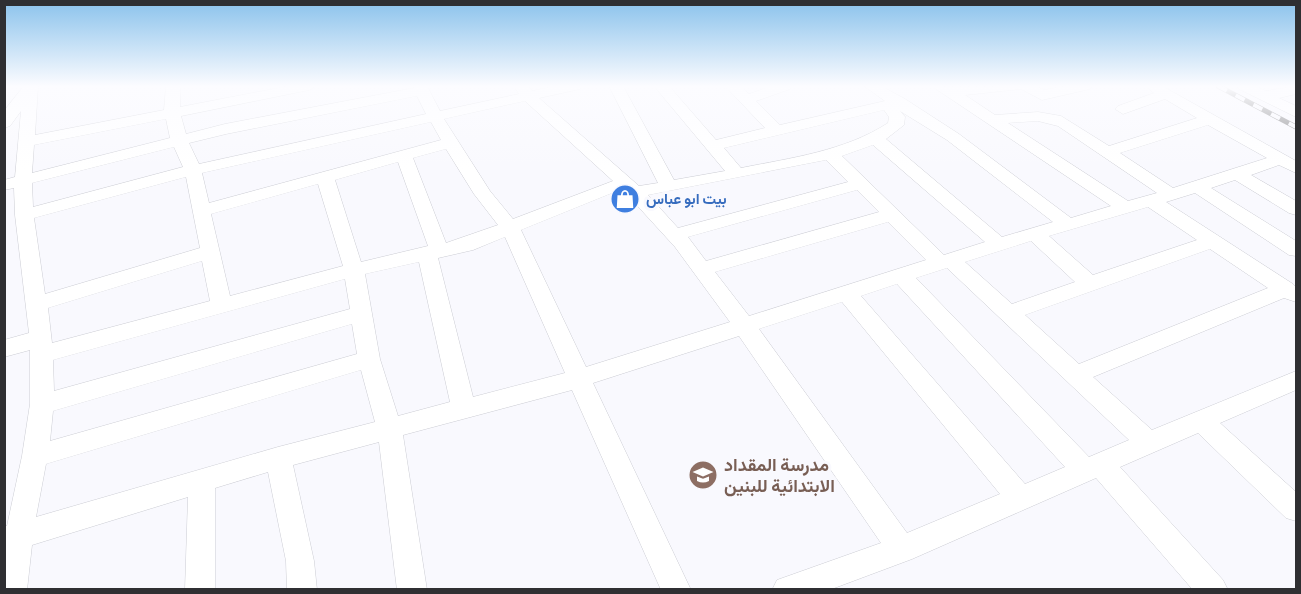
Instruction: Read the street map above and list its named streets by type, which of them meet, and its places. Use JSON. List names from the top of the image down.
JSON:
{
  "places": {
    "shop": ["بيت ابو عباس"],
    "school or university": ["مدرسة المقداد الابتدائية للبنين"]
  }
}
